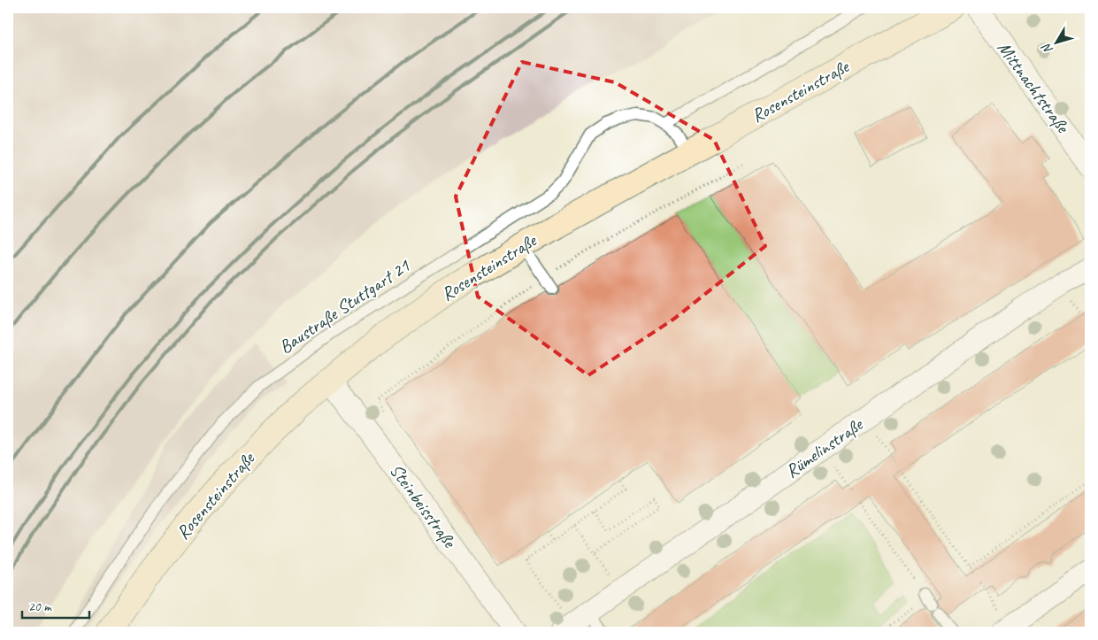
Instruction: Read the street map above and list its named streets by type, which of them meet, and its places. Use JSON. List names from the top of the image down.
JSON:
{
  "streets": {
    "street": [
      "Mittnachtstraße",
      "Rosensteinstraße",
      "Rümelinstraße",
      "Steinbeisstraße"
    ],
    "lane": ["Baustraße Stuttgart 21"]
  },
  "crossings": [
    ["Rosensteinstraße", "Baustraße Stuttgart 21"],
    ["Rosensteinstraße", "Steinbeisstraße"]
  ],
  "scale_bar": "20 m",
  "north": "bottom left"
}
